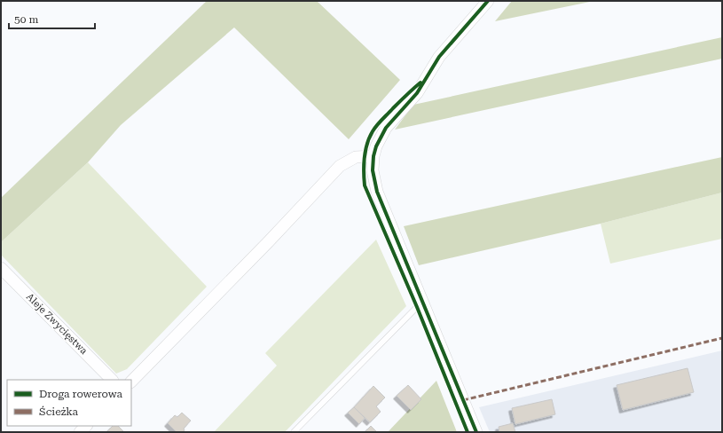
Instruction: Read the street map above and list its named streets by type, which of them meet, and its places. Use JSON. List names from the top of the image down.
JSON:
{
  "streets": {
    "street": ["Aleje Zwycięstwa"]
  },
  "legend": ["Droga rowerowa", "Ścieżka"],
  "scale_bar": "50 m"
}
